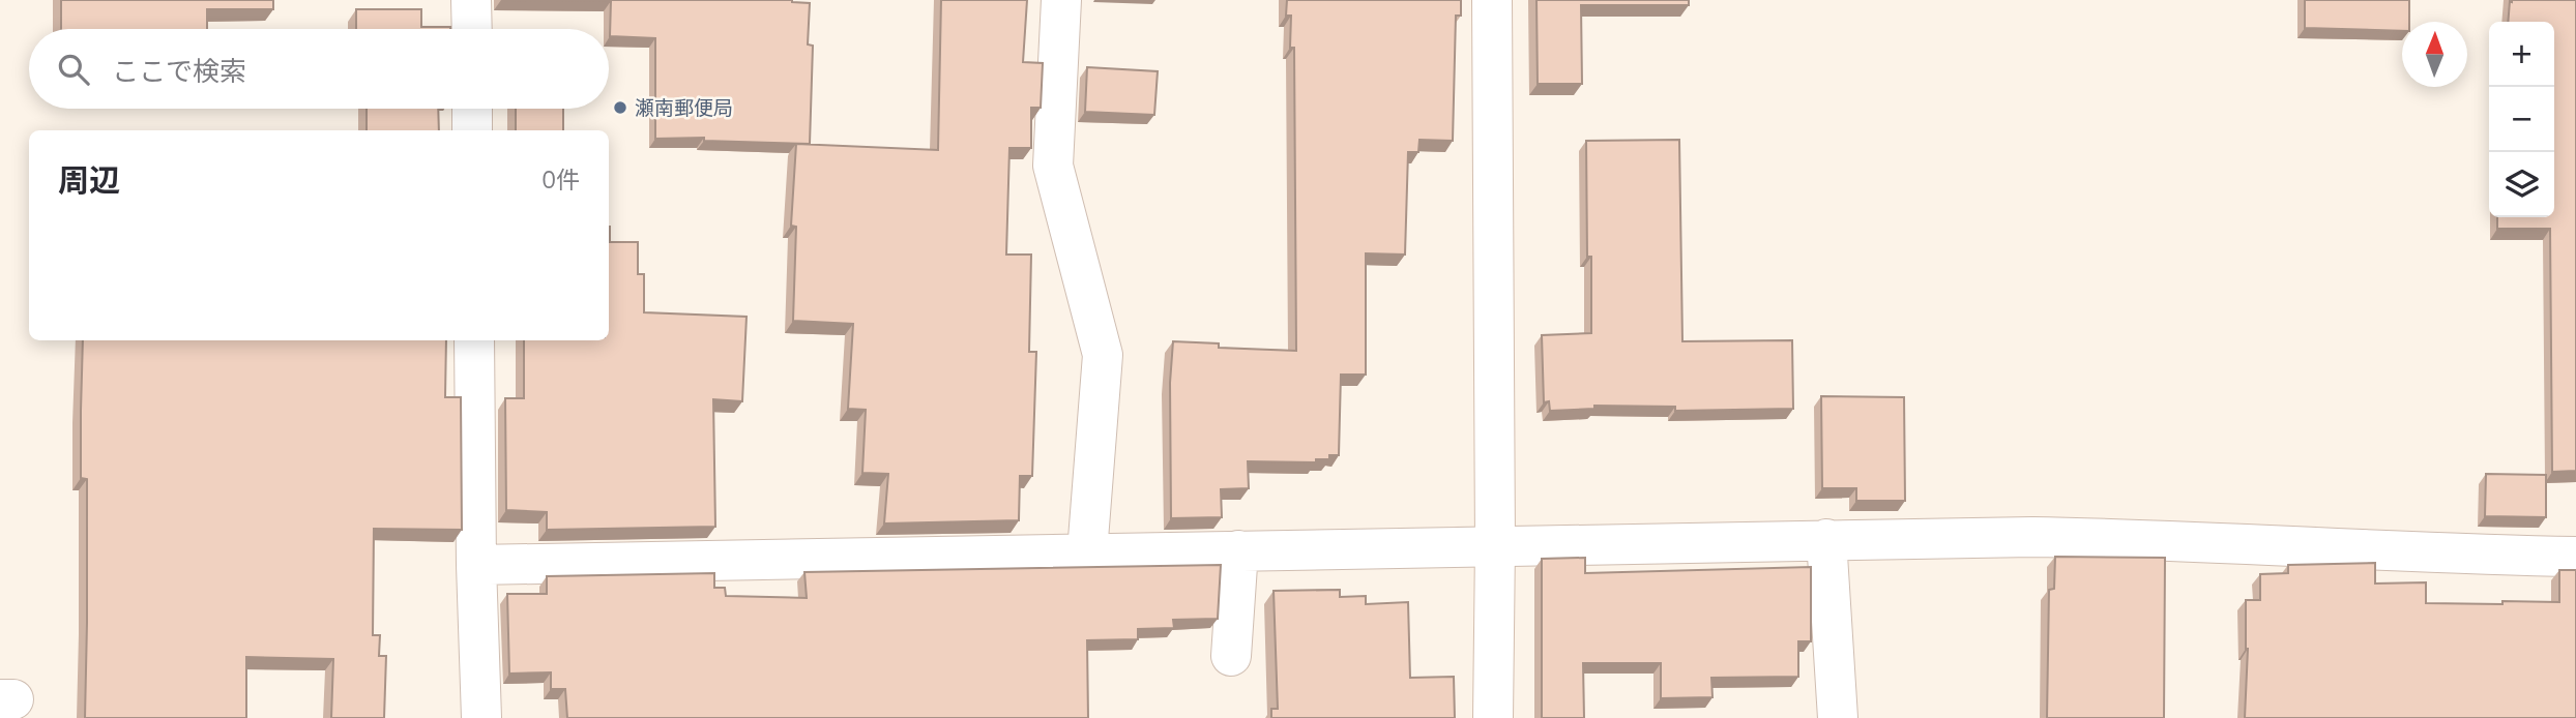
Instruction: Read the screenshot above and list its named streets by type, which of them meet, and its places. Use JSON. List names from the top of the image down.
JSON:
{
  "places": ["瀬南郵便局"],
  "north": "top",
  "page": {
    "map_buttons": ["+", "−"],
    "search": "ここで検索",
    "heading": ["周辺", "0件"]
  }
}
